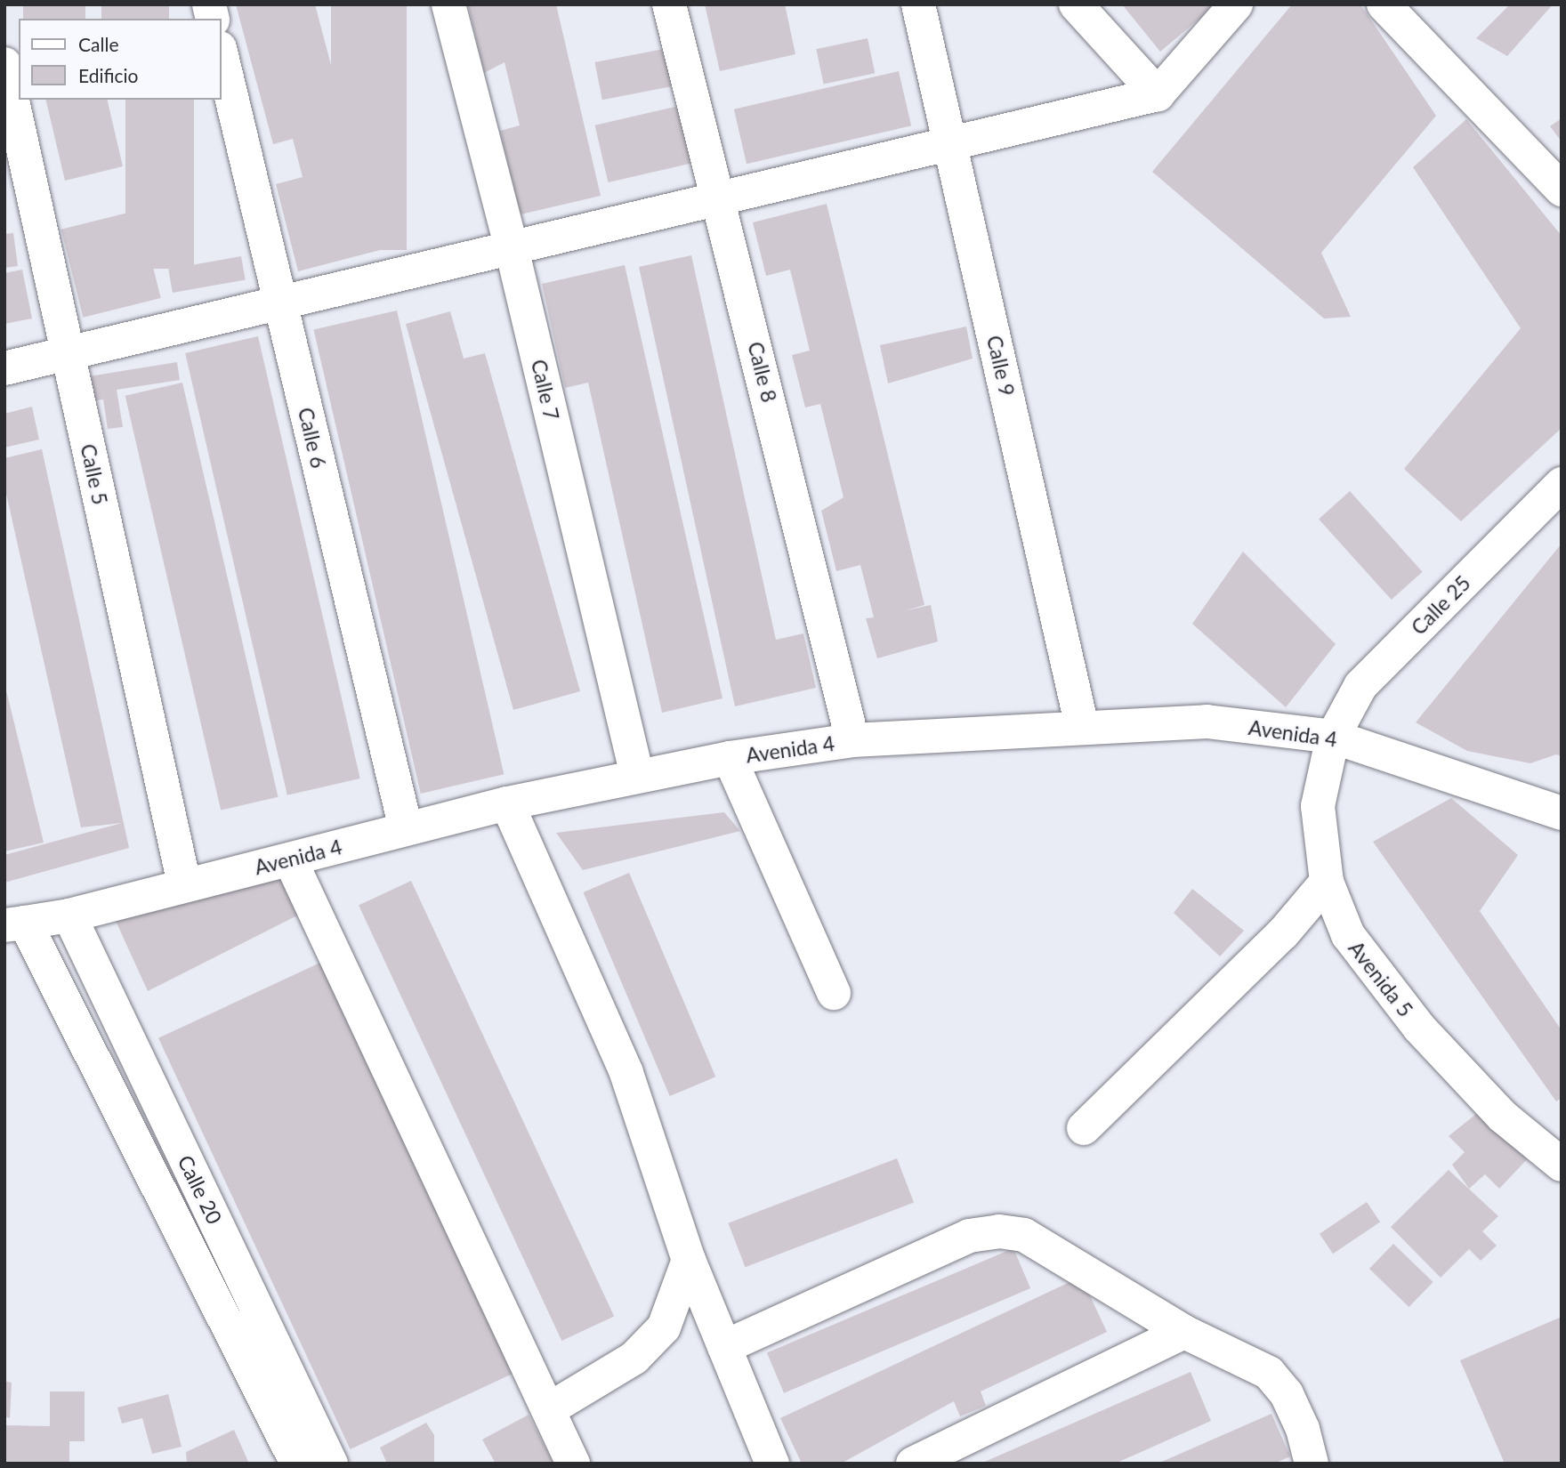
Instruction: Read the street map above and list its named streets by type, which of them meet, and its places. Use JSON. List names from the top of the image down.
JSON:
{
  "streets": {
    "street": [
      "Calle 9",
      "Calle 8",
      "Calle 7",
      "Calle 6",
      "Calle 5",
      "Calle 25",
      "Avenida 4",
      "Avenida 5",
      "Calle 20"
    ]
  },
  "crossings": [
    ["Calle 9", "Avenida 4"],
    ["Calle 8", "Avenida 4"],
    ["Calle 7", "Avenida 4"],
    ["Calle 6", "Avenida 4"],
    ["Calle 5", "Avenida 4"],
    ["Calle 25", "Avenida 4"],
    ["Calle 25", "Avenida 5"],
    ["Avenida 4", "Avenida 5"],
    ["Avenida 4", "Calle 20"]
  ],
  "legend": ["Calle", "Edificio"]
}
